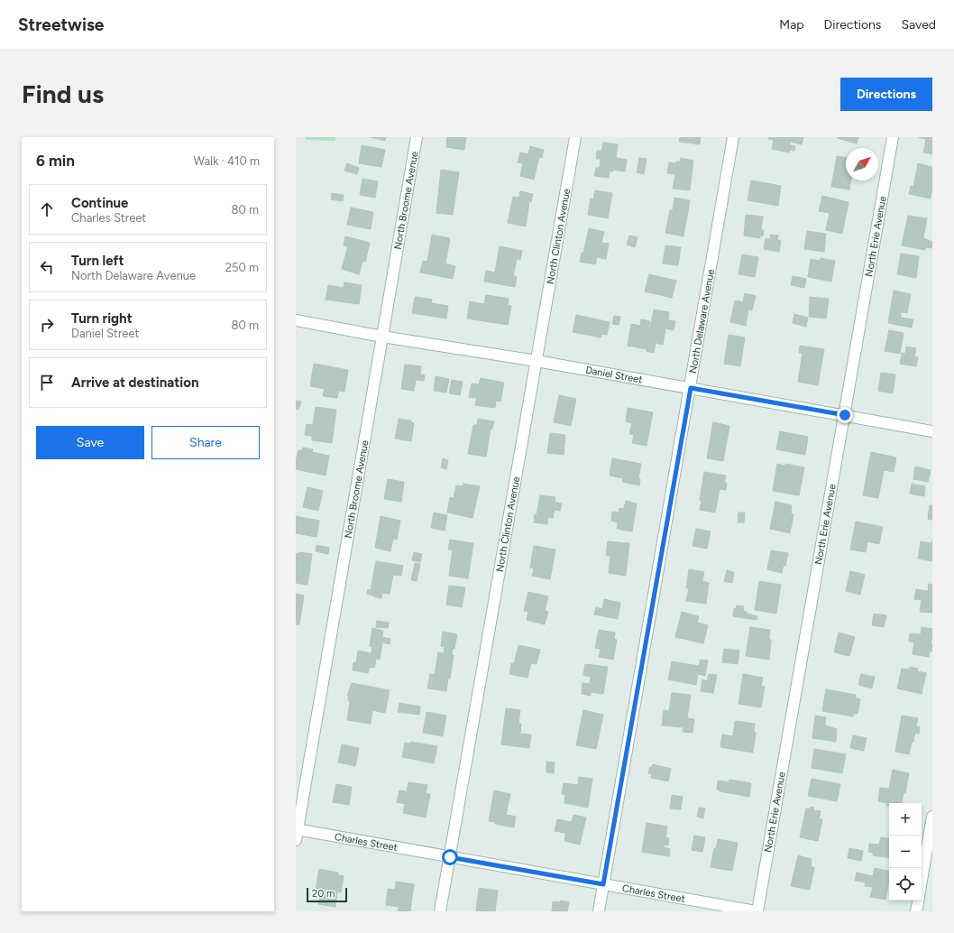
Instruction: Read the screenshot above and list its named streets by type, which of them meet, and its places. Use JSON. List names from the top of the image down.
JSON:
{
  "streets": {
    "street": [
      "North Broome Avenue",
      "North Clinton Avenue",
      "North Erie Avenue",
      "North Delaware Avenue",
      "Daniel Street",
      "Charles Street"
    ]
  },
  "crossings": [
    ["North Broome Avenue", "Daniel Street"],
    ["North Broome Avenue", "Charles Street"],
    ["North Clinton Avenue", "Daniel Street"],
    ["North Clinton Avenue", "Charles Street"],
    ["North Erie Avenue", "Daniel Street"],
    ["North Erie Avenue", "Charles Street"],
    ["North Delaware Avenue", "Daniel Street"],
    ["North Delaware Avenue", "Charles Street"]
  ],
  "scale_bar": "20 m",
  "north": "top right",
  "page": {
    "header": "Streetwise",
    "nav": ["Map", "Directions", "Saved"],
    "buttons": [
      "Directions",
      ["Save", "Share"]
    ],
    "title": "Find us",
    "heading": ["6 min", "Walk · 410 m"],
    "list": [
      ["Continue", "Charles Street", "80 m"],
      ["Turn left", "North Delaware Avenue", "250 m"],
      ["Turn right", "Daniel Street", "80 m"],
      "Arrive at destination"
    ],
    "map_buttons": ["+", "−"],
    "scale": "20 m"
  }
}
